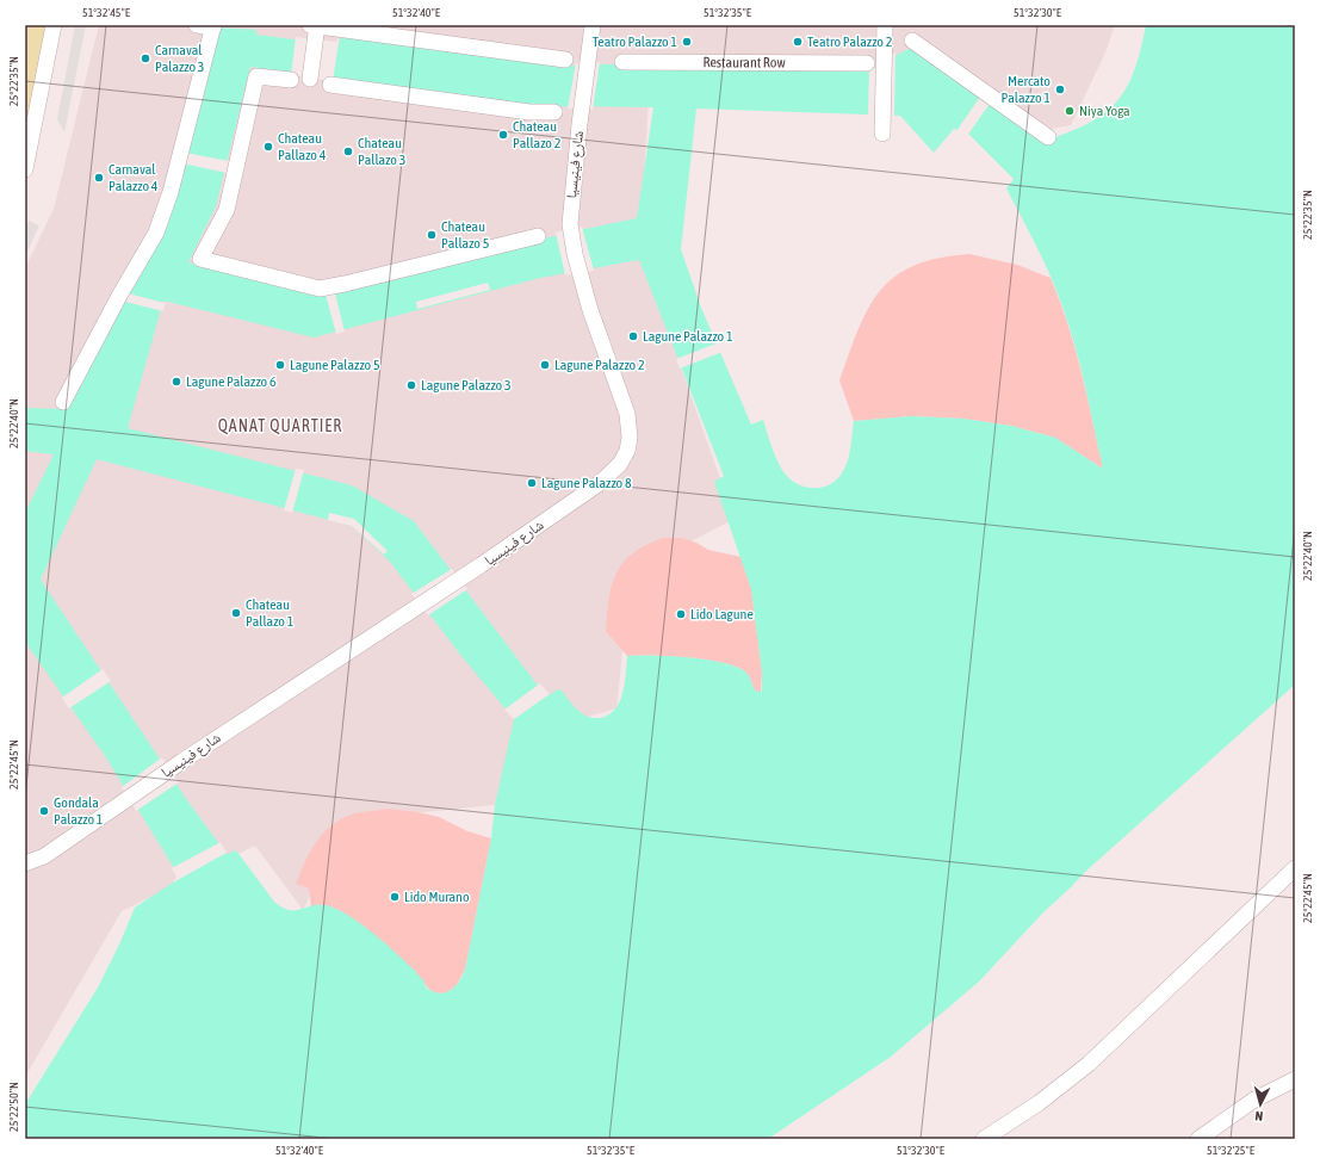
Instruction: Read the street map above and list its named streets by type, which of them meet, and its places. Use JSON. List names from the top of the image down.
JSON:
{
  "streets": {
    "street": ["Restaurant Row", "شارع فينيسيا"]
  },
  "districts": ["QANAT QUARTIER"],
  "places": [
    "Teatro Palazzo 1",
    "Teatro Palazzo 2",
    "Carnaval Palazzo 3",
    "Mercato Palazzo 1",
    "Niya Yoga",
    "Chateau Pallazo 2",
    "Chateau Pallazo 4",
    "Chateau Pallazo 3",
    "Carnaval Palazzo 4",
    "Chateau Pallazo 5",
    "Lagune Palazzo 1",
    "Lagune Palazzo 5",
    "Lagune Palazzo 2",
    "Lagune Palazzo 6",
    "Lagune Palazzo 3",
    "Lagune Palazzo 8",
    "Chateau Pallazo 1",
    "Lido Lagune",
    "Gondala Palazzo 1",
    "Lido Murano"
  ],
  "north": "bottom",
  "coordinates": [
    "51°32'45\"E",
    "51°32'40\"E",
    "51°32'35\"E",
    "51°32'30\"E",
    "25°22'35\"N",
    "25°22'40\"N",
    "25°22'45\"N",
    "25°22'50\"N",
    "51°32'25\"E"
  ]
}
